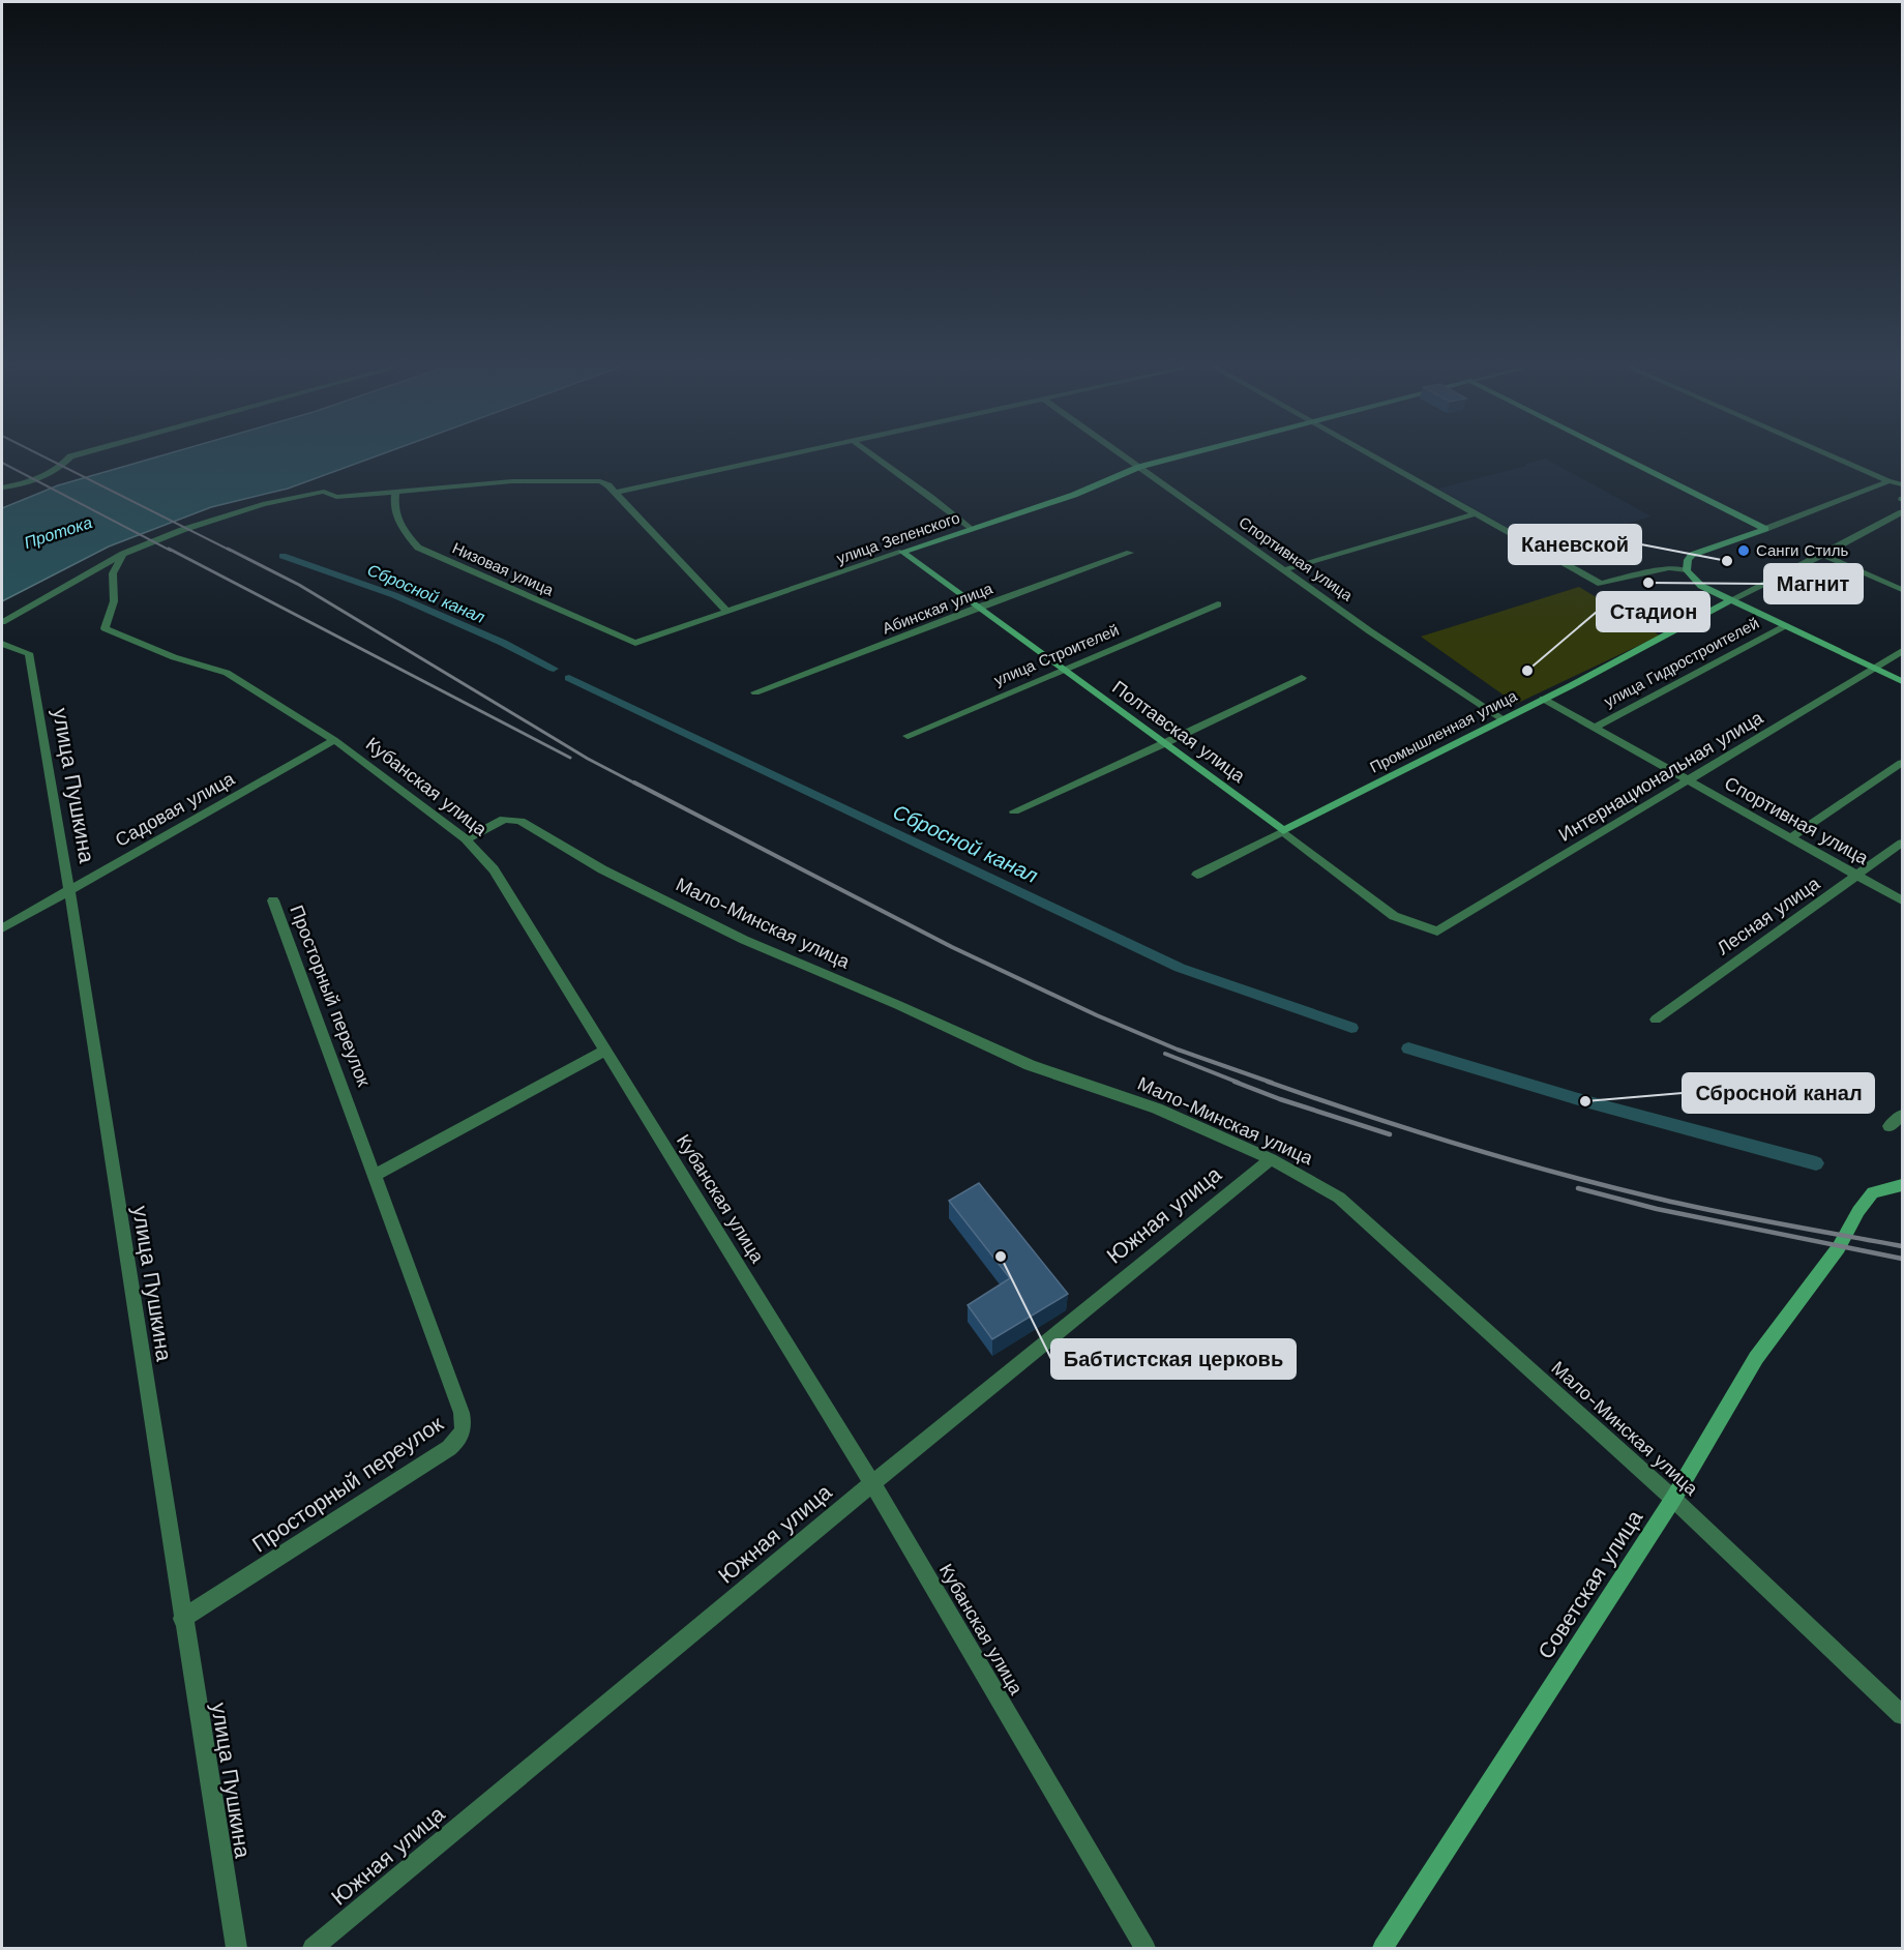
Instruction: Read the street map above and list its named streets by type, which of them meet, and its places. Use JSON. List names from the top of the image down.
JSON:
{
  "streets": {
    "street": [
      "улица Зеленского",
      "Спортивная улица",
      "Низовая улица",
      "Абинская улица",
      "улица Строителей",
      "улица Гидростроителей",
      "Полтавская улица",
      "Промышленная улица",
      "Интернациональная улица",
      "улица Пушкина",
      "Кубанская улица",
      "Садовая улица",
      "Лесная улица",
      "Мало-Минская улица",
      "Просторный переулок",
      "Южная улица",
      "Советская улица"
    ]
  },
  "crossings": [
    ["улица Зеленского", "Спортивная улица"],
    ["улица Зеленского", "Низовая улица"],
    ["улица Зеленского", "Полтавская улица"],
    ["Спортивная улица", "улица Гидростроителей"],
    ["Спортивная улица", "Промышленная улица"],
    ["Спортивная улица", "Интернациональная улица"],
    ["Спортивная улица", "Лесная улица"],
    ["Абинская улица", "Полтавская улица"],
    ["улица Строителей", "Полтавская улица"],
    ["Полтавская улица", "Промышленная улица"],
    ["Полтавская улица", "Интернациональная улица"],
    ["улица Пушкина", "Садовая улица"],
    ["улица Пушкина", "Просторный переулок"],
    ["Кубанская улица", "Садовая улица"],
    ["Кубанская улица", "Мало-Минская улица"],
    ["Кубанская улица", "Южная улица"],
    ["Мало-Минская улица", "Южная улица"],
    ["Мало-Минская улица", "Советская улица"]
  ],
  "water": ["Протока", "Сбросной канал"],
  "places": [
    "Санги Стиль",
    "Каневской",
    "Магнит",
    "Стадион",
    "Сбросной канал",
    "Бабтистская церковь"
  ]
}
